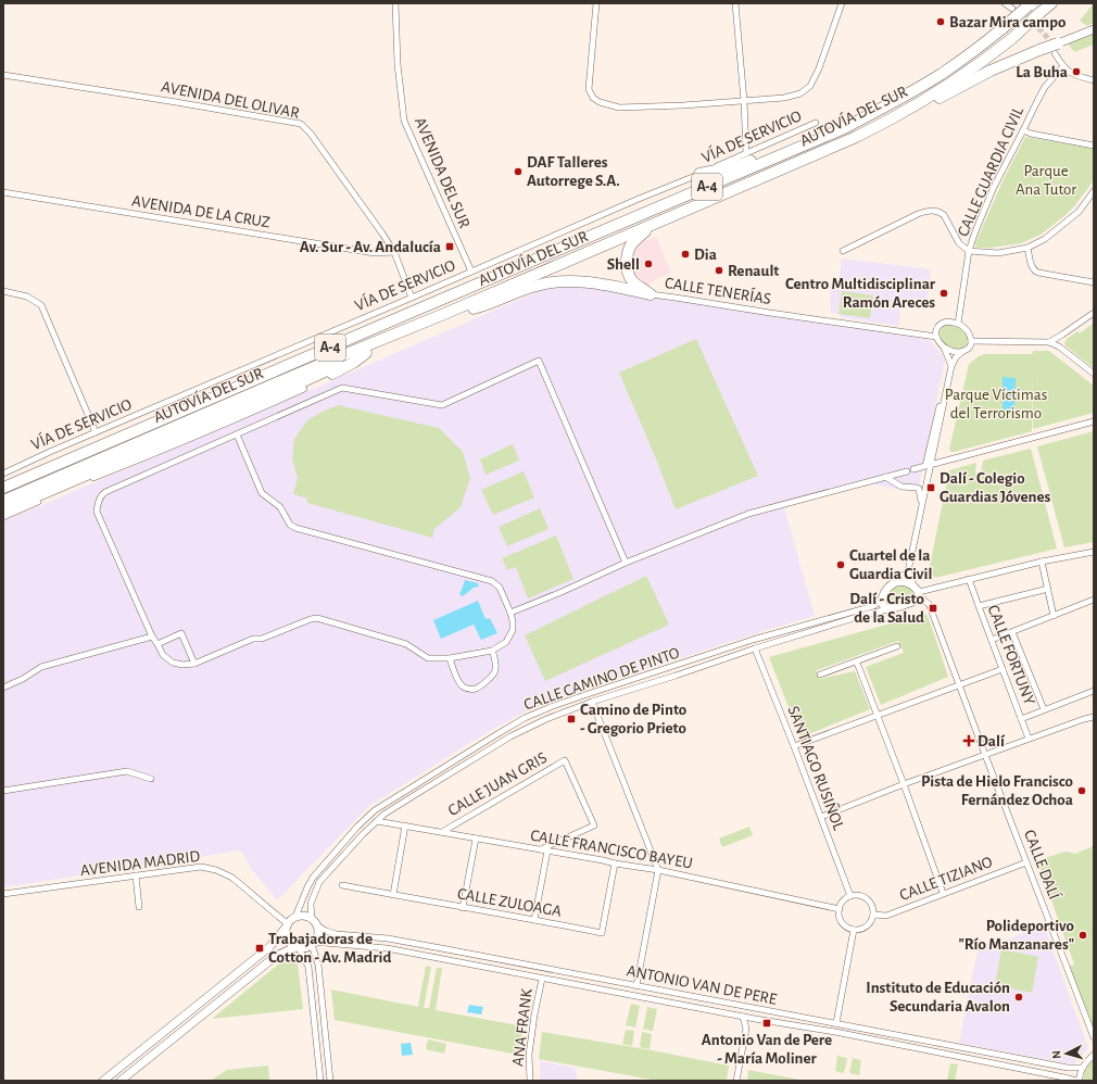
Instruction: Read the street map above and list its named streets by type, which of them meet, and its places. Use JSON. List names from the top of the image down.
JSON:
{
  "streets": {
    "highway": ["AUTOVÍA DEL SUR", "A-4"],
    "street": [
      "AVENIDA DEL OLIVAR",
      "VÍA DE SERVICIO",
      "CALLE GUARDIA CIVIL",
      "AVENIDA DEL SUR",
      "AVENIDA DE LA CRUZ",
      "CALLE TENERÍAS",
      "CALLE FORTUNY",
      "CALLE CAMINO DE PINTO",
      "SANTIAGO RUSIÑOL",
      "CALLE JUAN GRIS",
      "CALLE FRANCISCO BAYEU",
      "AVENIDA MADRID",
      "CALLE DALÍ",
      "CALLE TIZIANO",
      "CALLE ZULOAGA",
      "ANTONIO VAN DE PERE",
      "ANA FRANK"
    ]
  },
  "crossings": [
    ["AVENIDA DEL OLIVAR", "VÍA DE SERVICIO"],
    ["AVENIDA DEL OLIVAR", "AVENIDA DE LA CRUZ"],
    ["VÍA DE SERVICIO", "AVENIDA DEL SUR"],
    ["CALLE GUARDIA CIVIL", "CALLE TENERÍAS"],
    ["CALLE CAMINO DE PINTO", "SANTIAGO RUSIÑOL"],
    ["CALLE CAMINO DE PINTO", "CALLE FRANCISCO BAYEU"],
    ["CALLE CAMINO DE PINTO", "AVENIDA MADRID"],
    ["CALLE CAMINO DE PINTO", "CALLE DALÍ"],
    ["CALLE CAMINO DE PINTO", "ANTONIO VAN DE PERE"],
    ["SANTIAGO RUSIÑOL", "CALLE FRANCISCO BAYEU"],
    ["SANTIAGO RUSIÑOL", "CALLE TIZIANO"],
    ["CALLE JUAN GRIS", "CALLE FRANCISCO BAYEU"],
    ["CALLE FRANCISCO BAYEU", "CALLE TIZIANO"],
    ["CALLE FRANCISCO BAYEU", "CALLE ZULOAGA"],
    ["AVENIDA MADRID", "ANTONIO VAN DE PERE"],
    ["CALLE DALÍ", "CALLE TIZIANO"],
    ["ANTONIO VAN DE PERE", "ANA FRANK"]
  ],
  "parks": ["Parque Ana Tutor", "Parque Víctimas del Terrorismo"],
  "places": {
    "other": [
      "Bazar Mira campo",
      "La Buha",
      "DAF Talleres Autorrege S.A.",
      "Dia",
      "Shell",
      "Renault",
      "Centro Multidisciplinar Ramón Areces",
      "Cuartel de la Guardia Civil",
      "Pista de Hielo Francisco Fernández Ochoa",
      "Polideportivo \"Río Manzanares\"",
      "Instituto de Educación Secundaria Avalon"
    ],
    "transit": [
      "Av. Sur - Av. Andalucía",
      "Dalí - Colegio Guardias Jóvenes",
      "Dalí - Cristo de la Salud",
      "Camino de Pinto - Gregorio Prieto",
      "Trabajadoras de Cotton - Av. Madrid",
      "Antonio Van de Pere - María Moliner"
    ],
    "health": ["Dalí"]
  },
  "north": "left"
}
